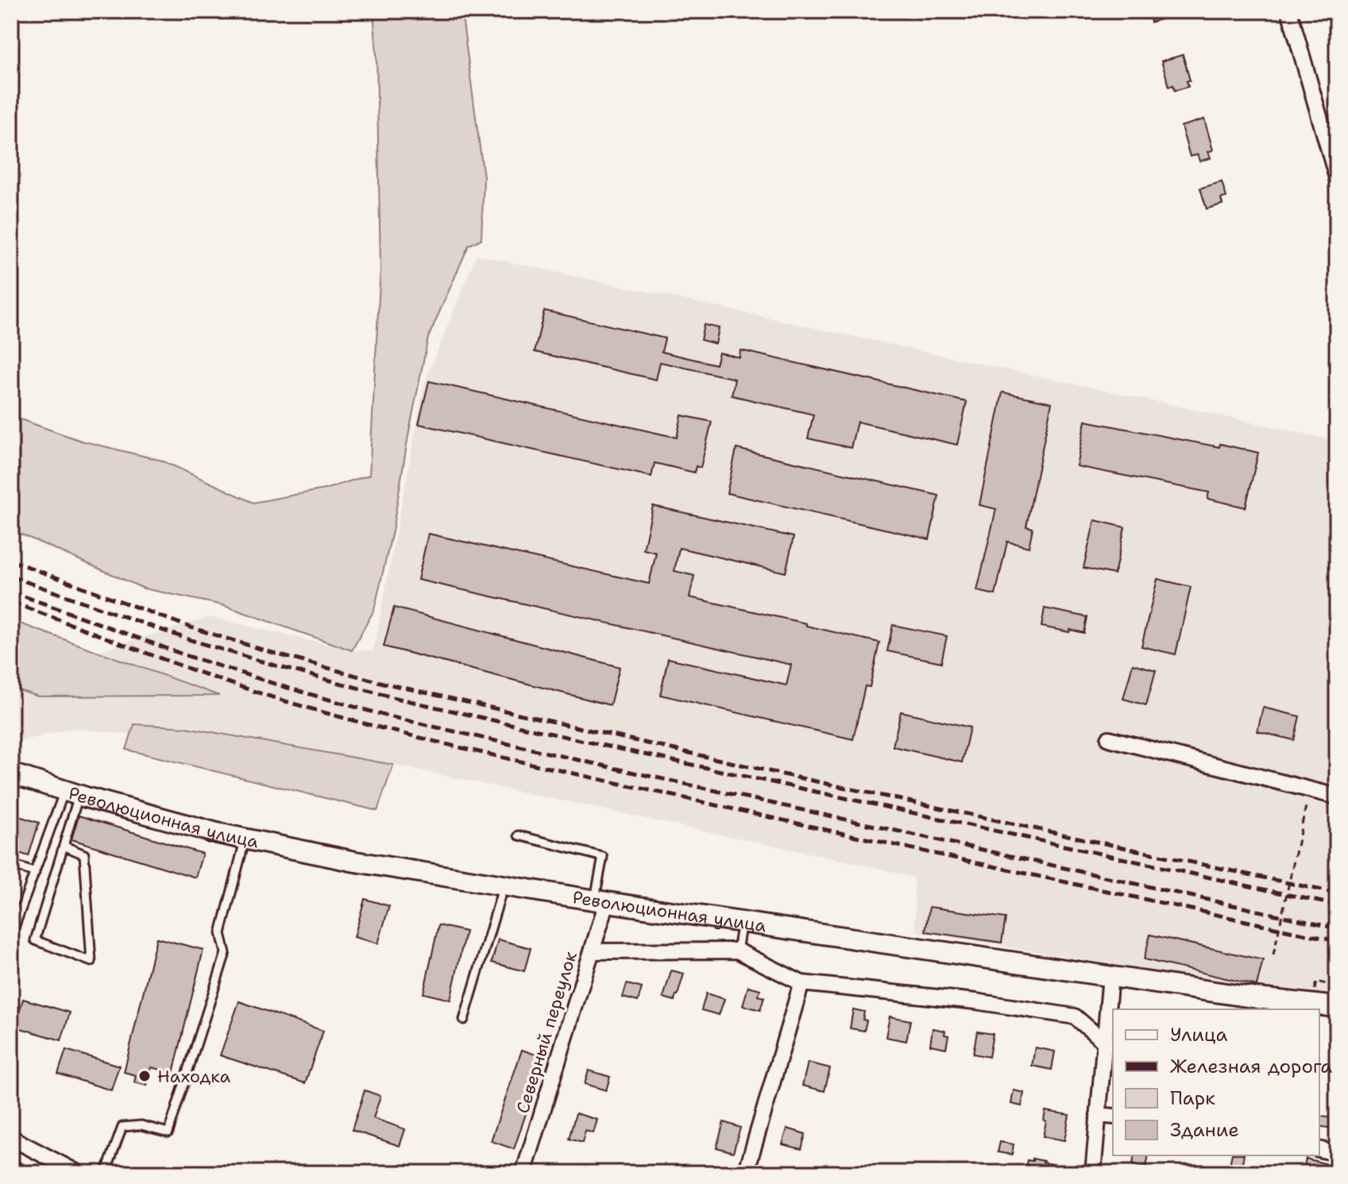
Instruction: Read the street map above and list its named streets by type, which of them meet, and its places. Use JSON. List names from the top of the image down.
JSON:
{
  "streets": {
    "main road": ["Революционная улица"],
    "street": ["Северный переулок"]
  },
  "crossings": [
    ["Революционная улица", "Северный переулок"]
  ],
  "places": ["Находка"],
  "legend": [
    "Улица",
    "Железная дорога",
    "Парк",
    "Здание"
  ]
}
